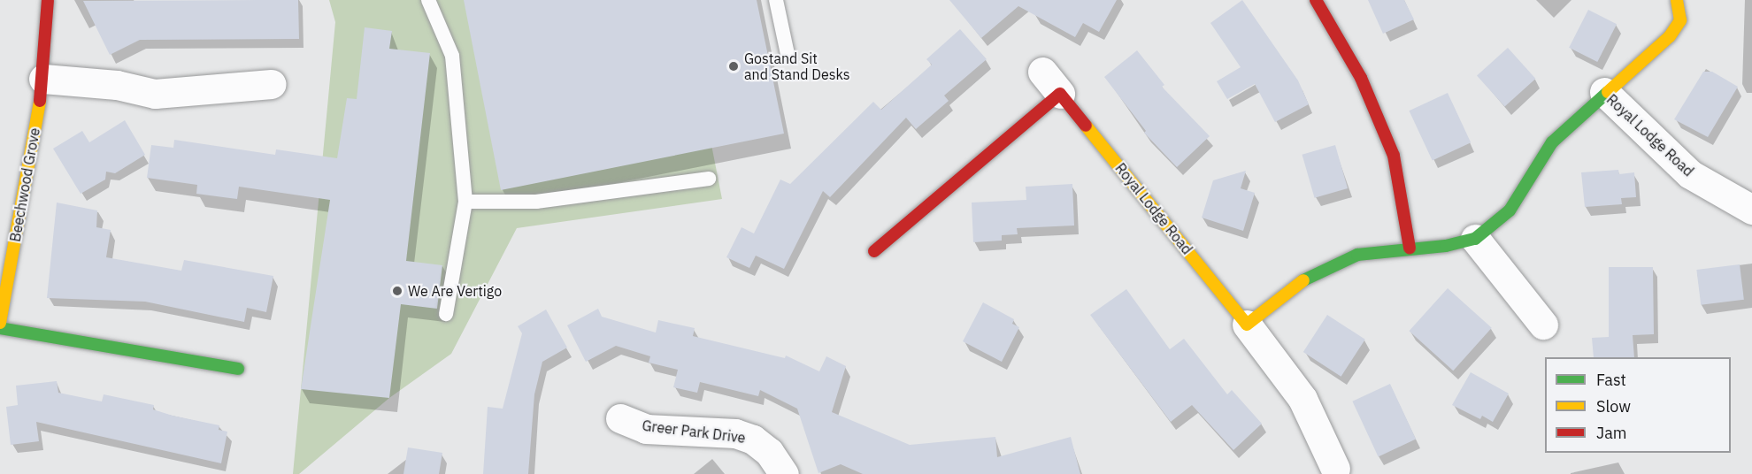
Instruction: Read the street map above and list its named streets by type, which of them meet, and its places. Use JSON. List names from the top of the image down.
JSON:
{
  "streets": {
    "street": ["Royal Lodge Road", "Beechwood Grove", "Greer Park Drive"]
  },
  "places": ["Gostand Sit and Stand Desks", "We Are Vertigo"],
  "legend": ["Fast", "Slow", "Jam"]
}
